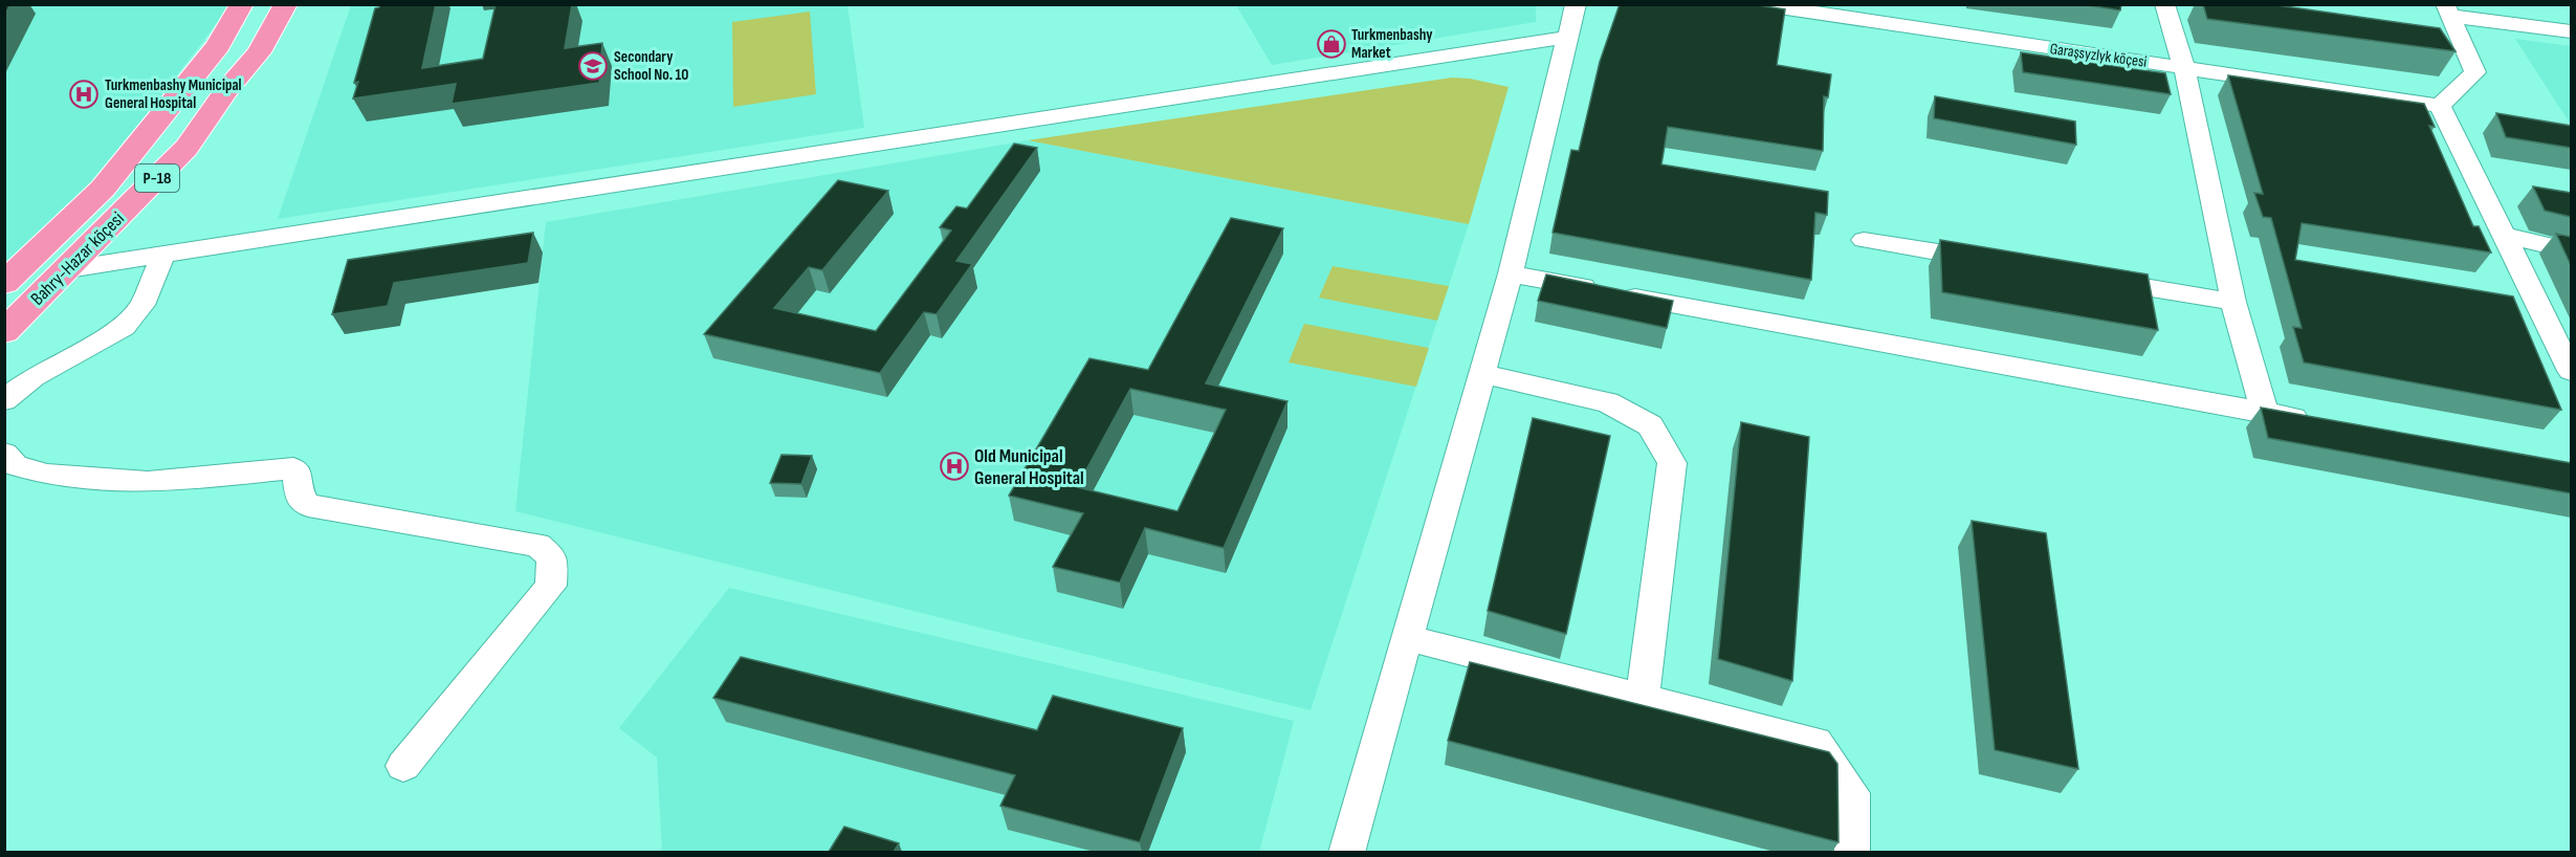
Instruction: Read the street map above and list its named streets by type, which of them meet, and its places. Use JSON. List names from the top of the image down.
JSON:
{
  "streets": {
    "highway": ["P-18", "Bahry-Hazar köçesi"],
    "street": ["Garaşsyzlyk köçesi"]
  },
  "places": {
    "shop": ["Turkmenbashy Market"],
    "school or university": ["Secondary School No. 10"],
    "hospital": ["Turkmenbashy Municipal General Hospital", "Old Municipal General Hospital"]
  }
}
